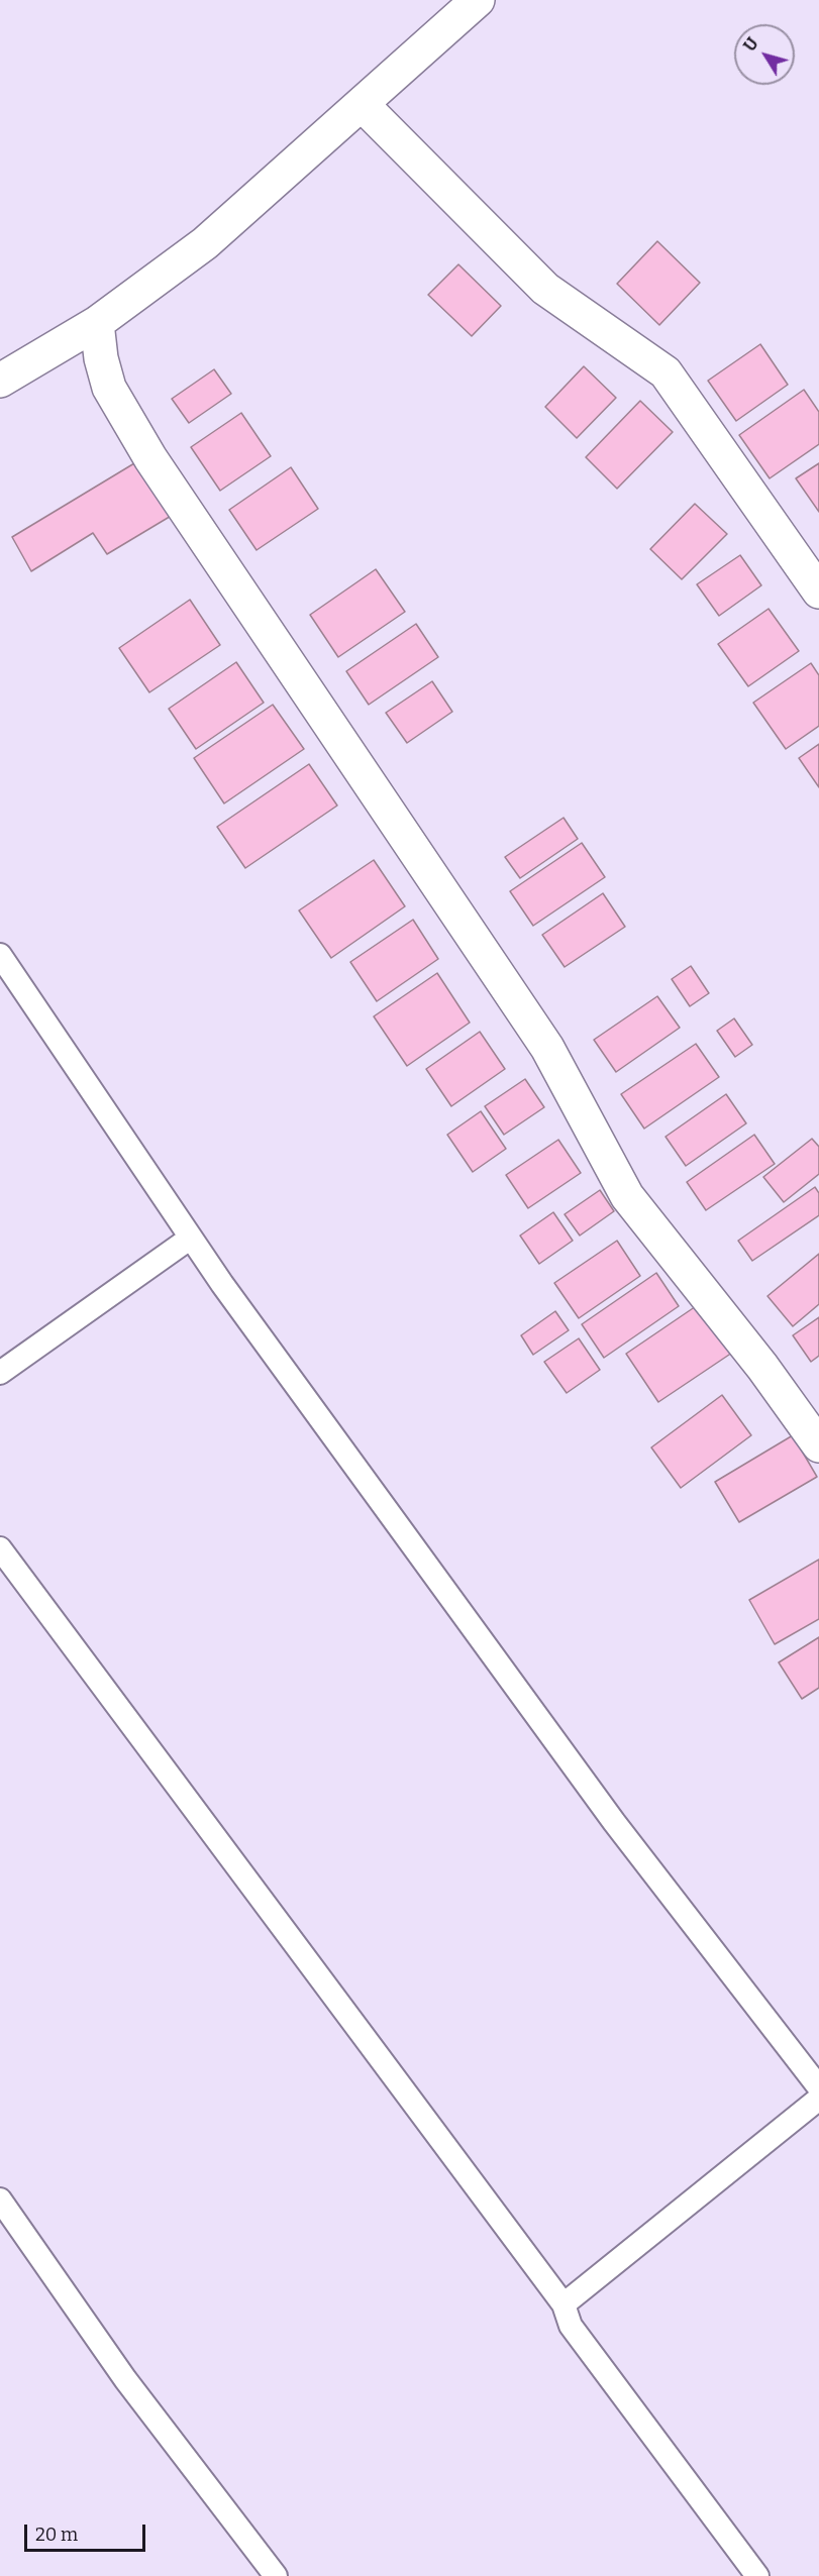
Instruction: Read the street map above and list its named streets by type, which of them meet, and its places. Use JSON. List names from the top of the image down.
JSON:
{
  "scale_bar": "20 m",
  "north": "top left"
}
